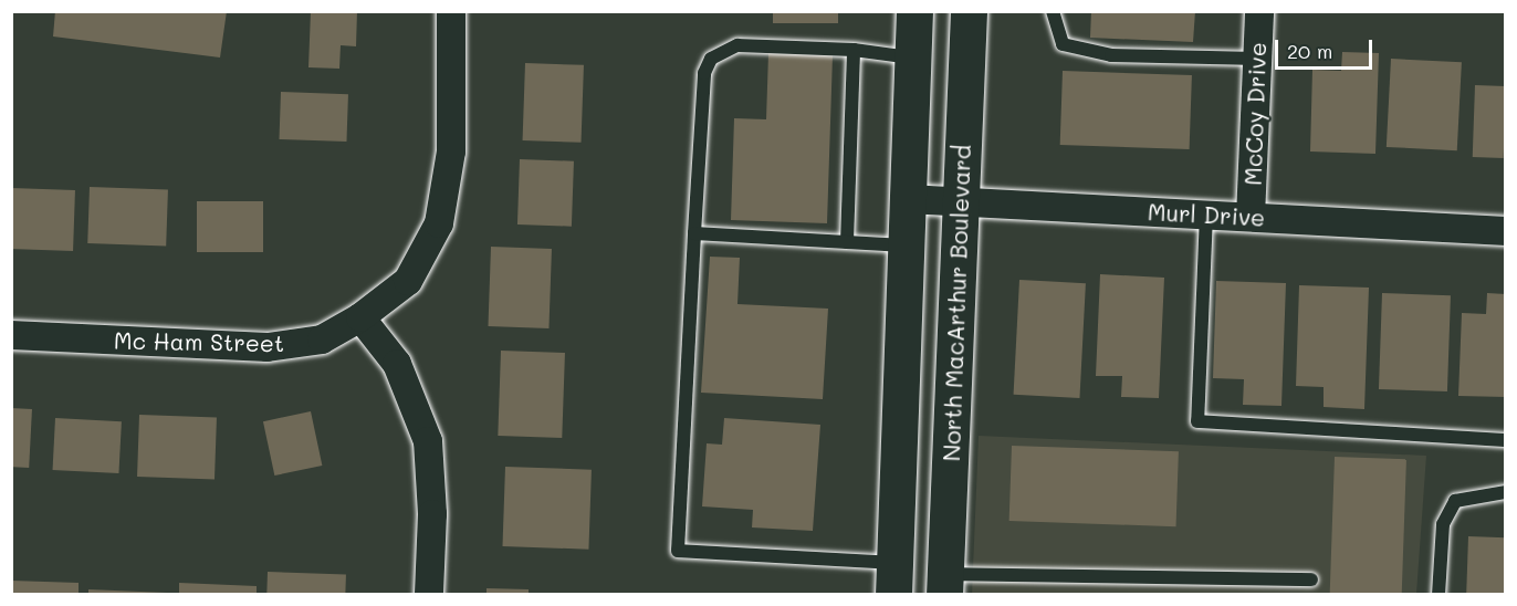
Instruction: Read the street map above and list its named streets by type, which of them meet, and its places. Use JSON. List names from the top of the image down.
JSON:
{
  "streets": {
    "main road": ["North MacArthur Boulevard"],
    "street": ["McCoy Drive", "Murl Drive", "Mc Ham Street"]
  },
  "crossings": [
    ["McCoy Drive", "Murl Drive"],
    ["Murl Drive", "North MacArthur Boulevard"]
  ],
  "scale_bar": "20 m"
}
